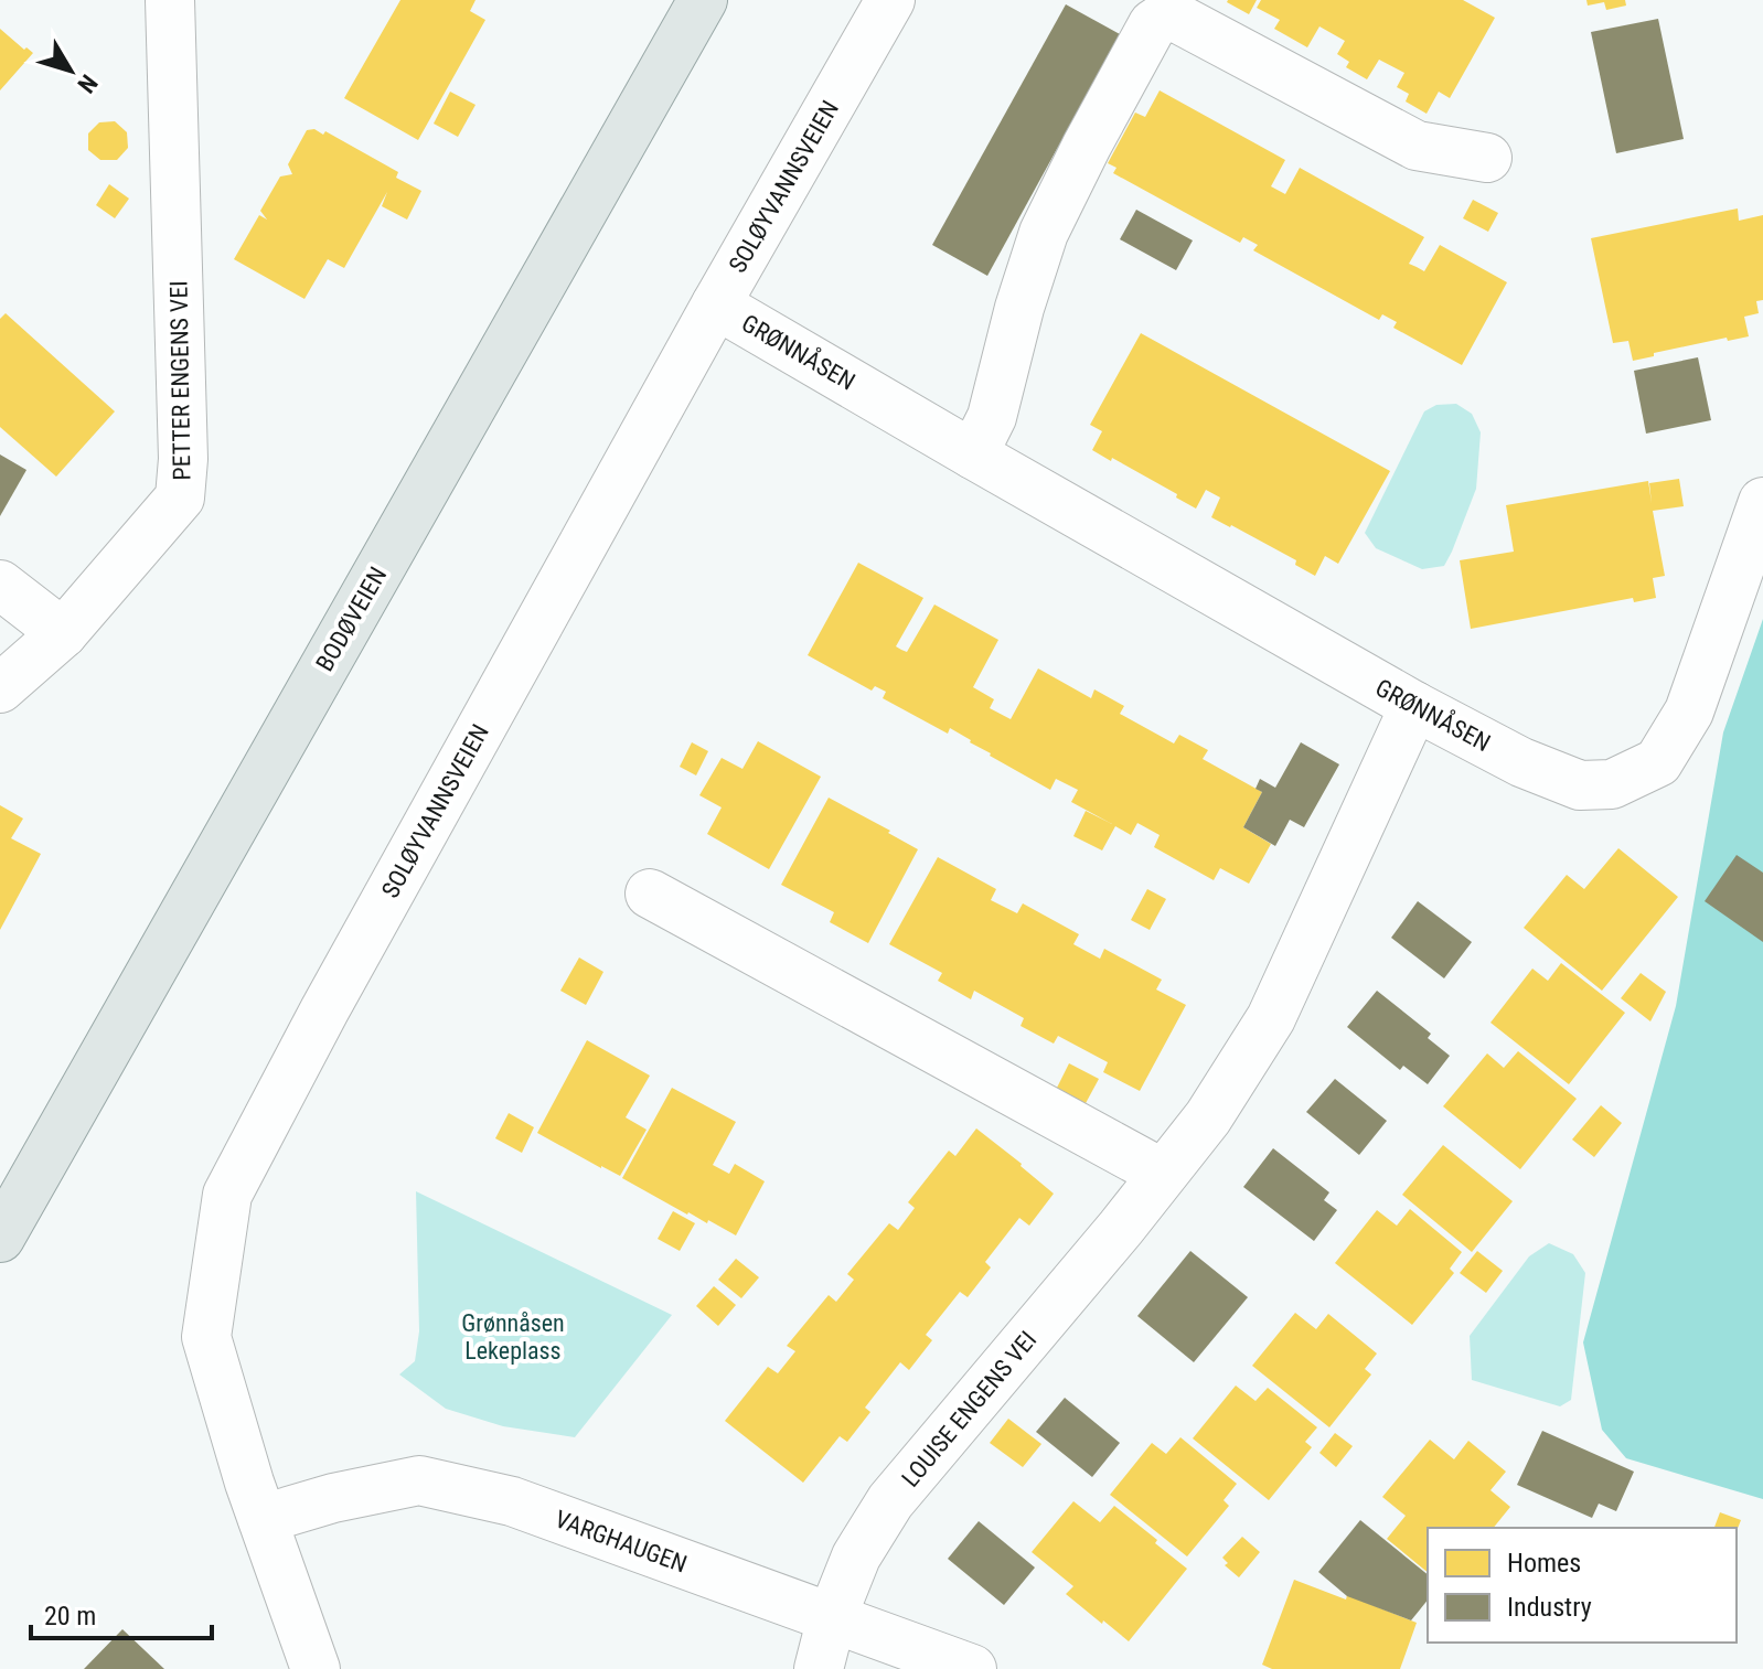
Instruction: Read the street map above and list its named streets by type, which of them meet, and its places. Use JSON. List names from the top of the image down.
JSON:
{
  "streets": {
    "main road": ["BODØVEIEN"],
    "street": [
      "SOLØYVANNSVEIEN",
      "GRØNNÅSEN",
      "PETTER ENGENS VEI",
      "LOUISE ENGENS VEI",
      "VARGHAUGEN"
    ]
  },
  "crossings": [
    ["SOLØYVANNSVEIEN", "GRØNNÅSEN"],
    ["SOLØYVANNSVEIEN", "VARGHAUGEN"],
    ["GRØNNÅSEN", "LOUISE ENGENS VEI"],
    ["LOUISE ENGENS VEI", "VARGHAUGEN"]
  ],
  "parks": ["Grønnåsen Lekeplass"],
  "legend": ["Homes", "Industry"],
  "scale_bar": "20 m",
  "north": "bottom right"
}
